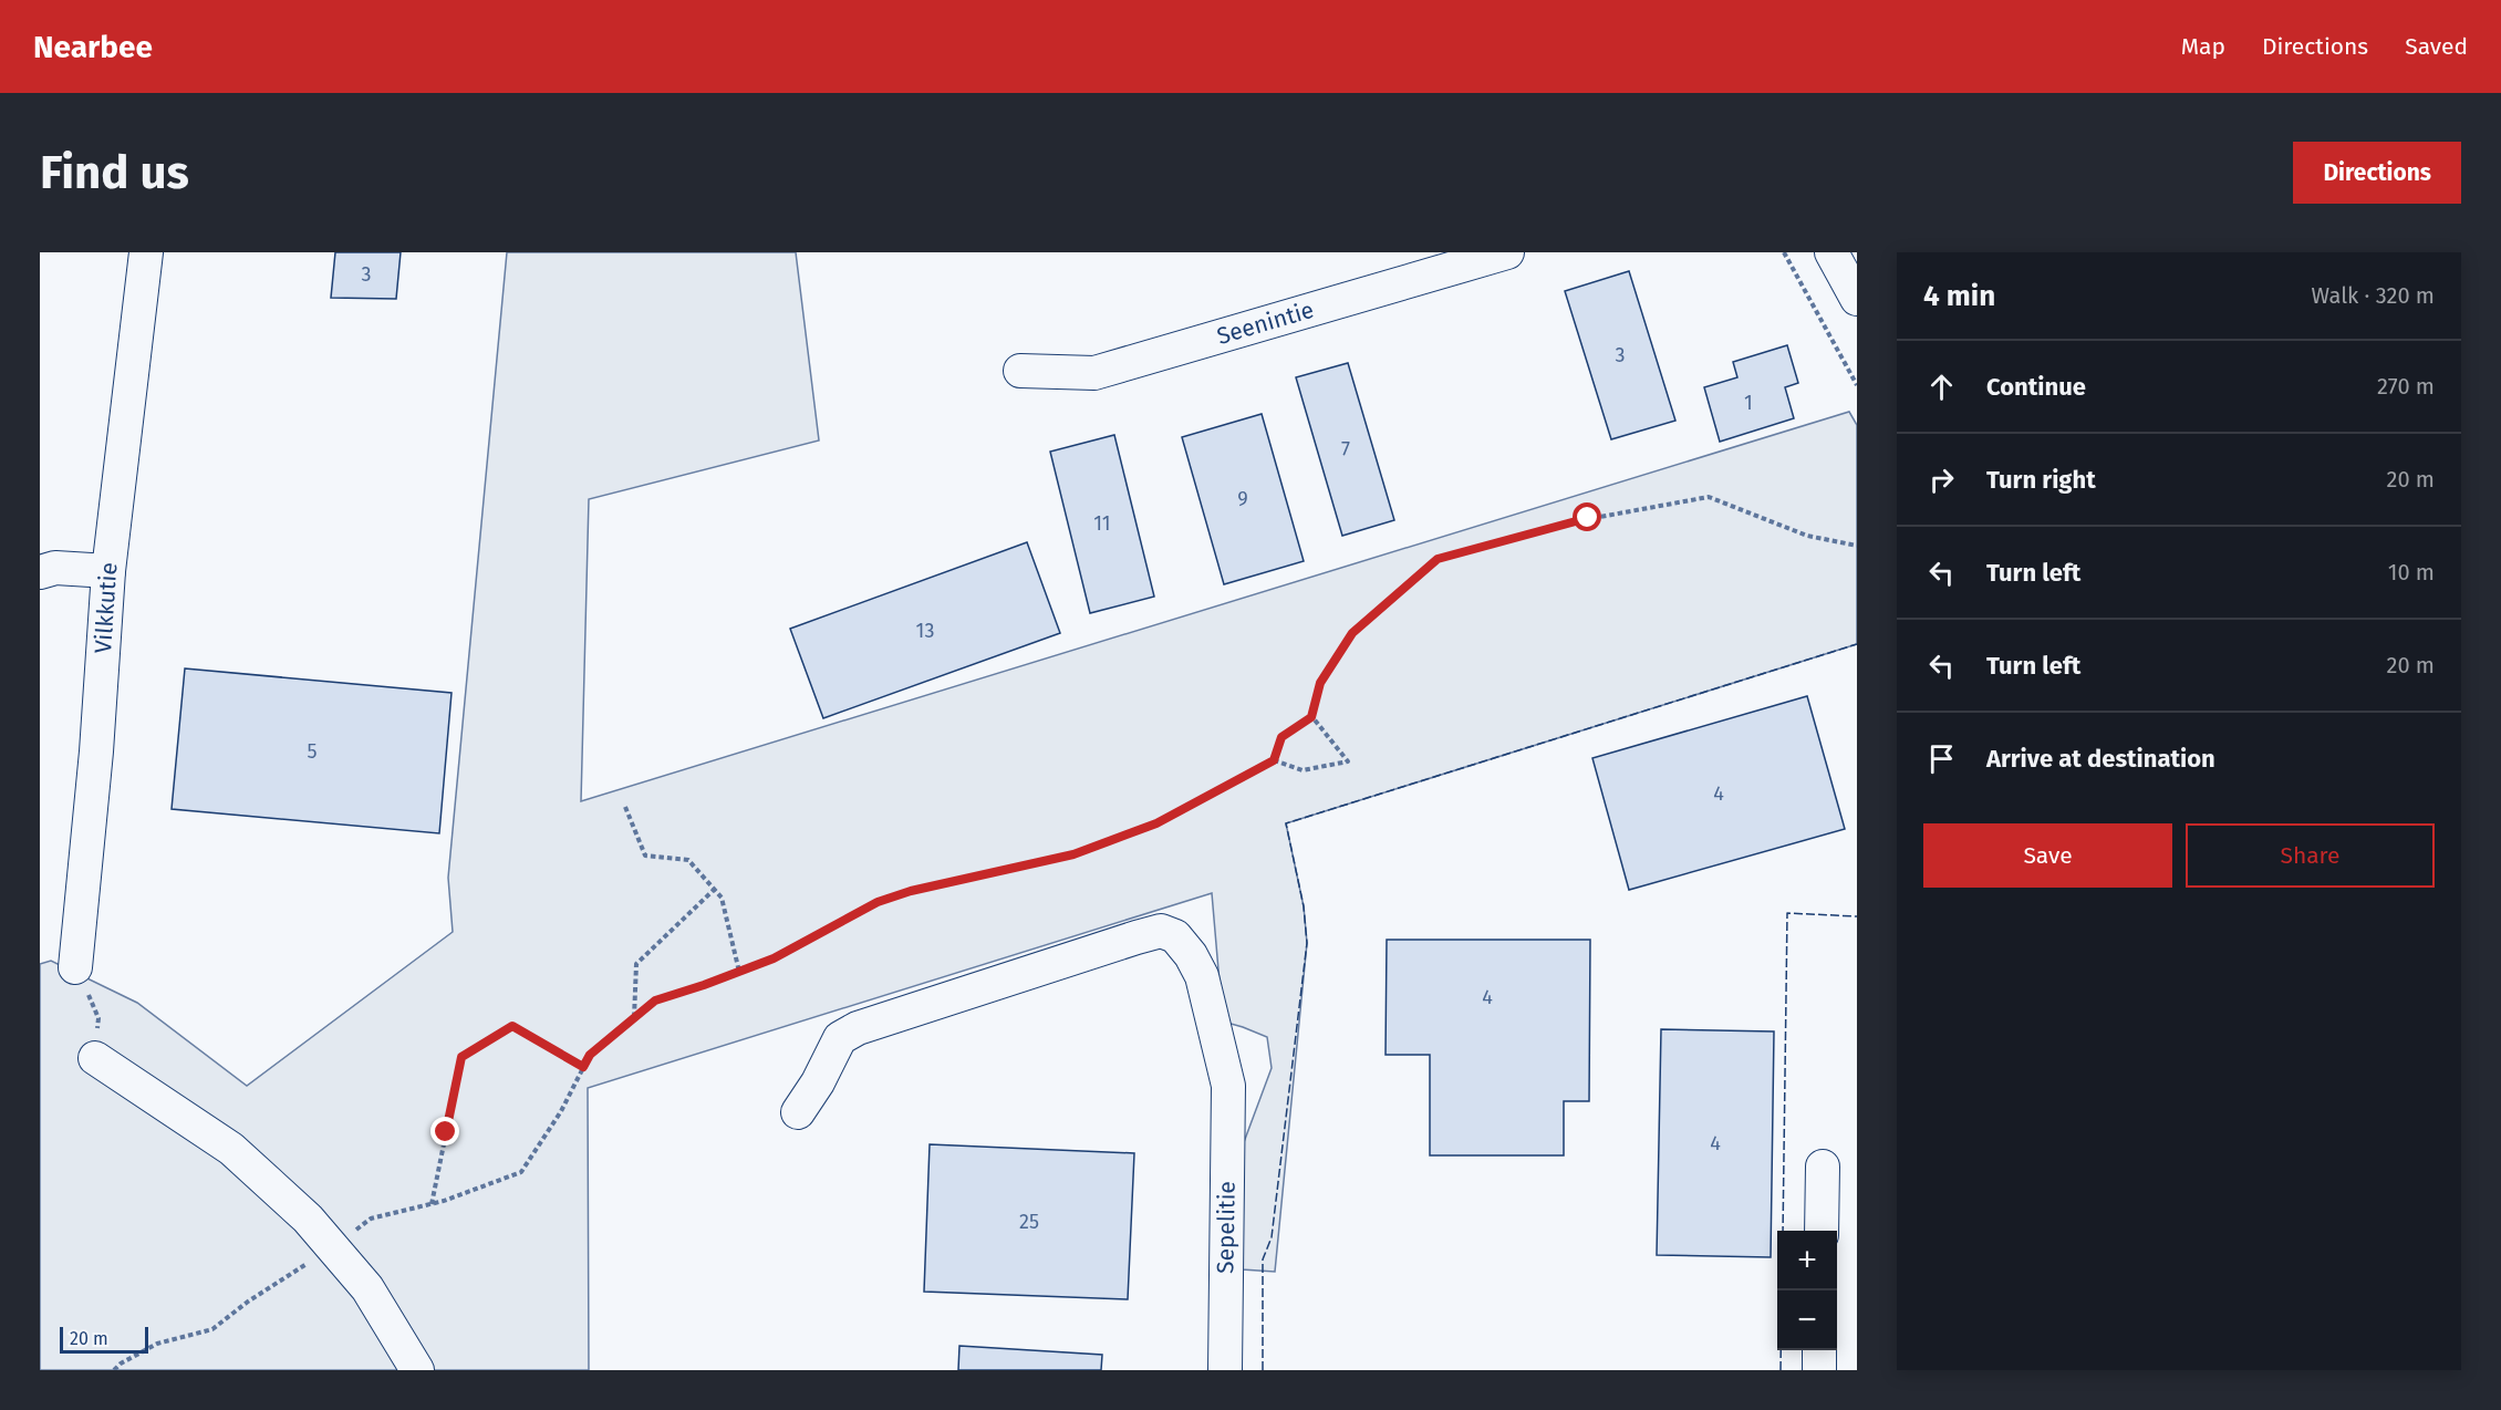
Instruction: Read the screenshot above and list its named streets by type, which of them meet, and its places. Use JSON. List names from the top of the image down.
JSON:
{
  "streets": {
    "street": ["Seenintie", "Vilkkutie", "Sepelitie"]
  },
  "house_numbers": [
    "3",
    "3",
    "1",
    "7",
    "9",
    "11",
    "13",
    "5",
    "4",
    "4",
    "4",
    "25"
  ],
  "scale_bar": "20 m",
  "page": {
    "header": "Nearbee",
    "nav": ["Map", "Directions", "Saved"],
    "buttons": [
      "Directions",
      ["Save", "Share"]
    ],
    "title": "Find us",
    "heading": ["4 min", "Walk · 320 m"],
    "list": [
      ["Continue", "270 m"],
      ["Turn right", "20 m"],
      ["Turn left", "10 m"],
      ["Turn left", "20 m"],
      "Arrive at destination"
    ],
    "map_buttons": ["+", "−"],
    "scale": "20 m"
  }
}
